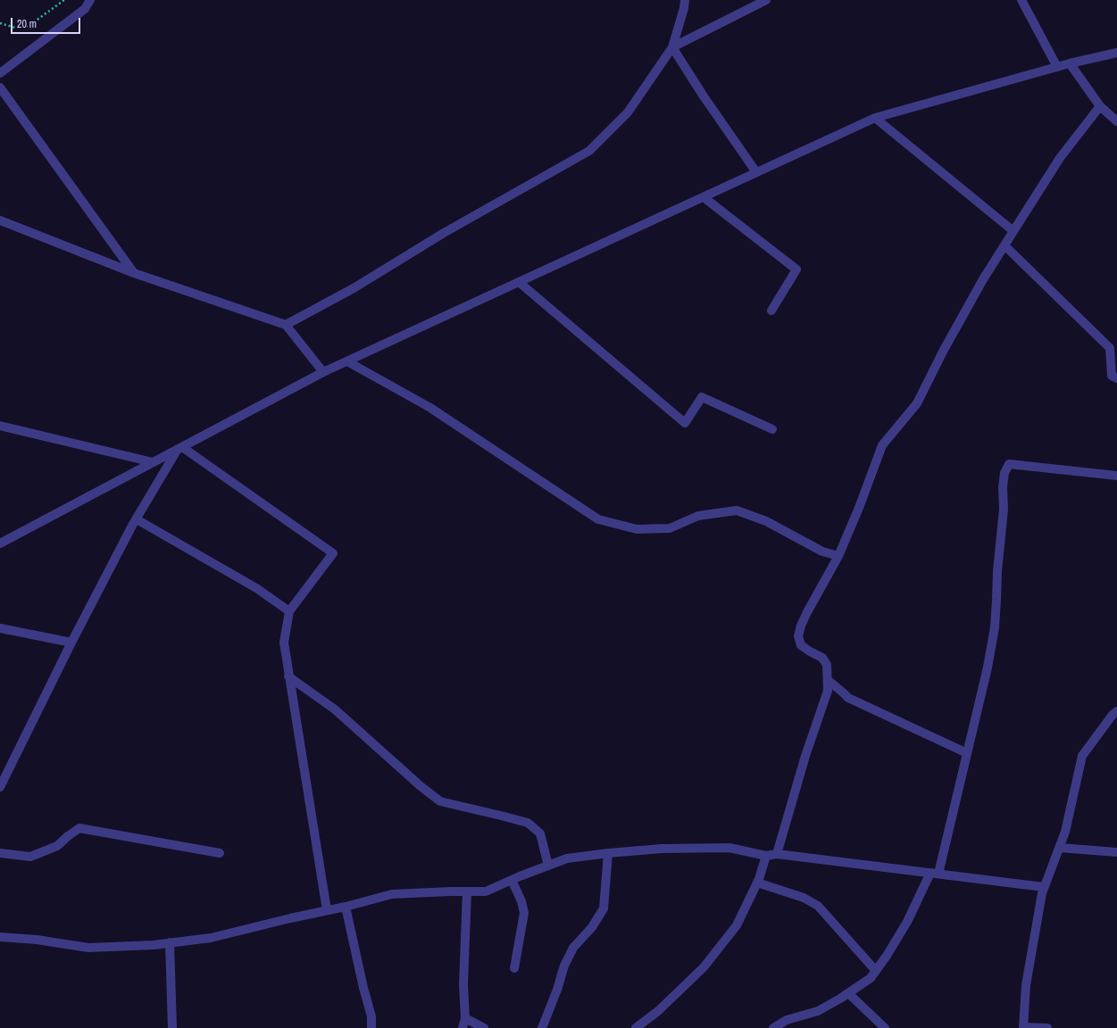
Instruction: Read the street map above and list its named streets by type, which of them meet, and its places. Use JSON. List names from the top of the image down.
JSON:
{
  "scale_bar": "20 m"
}
